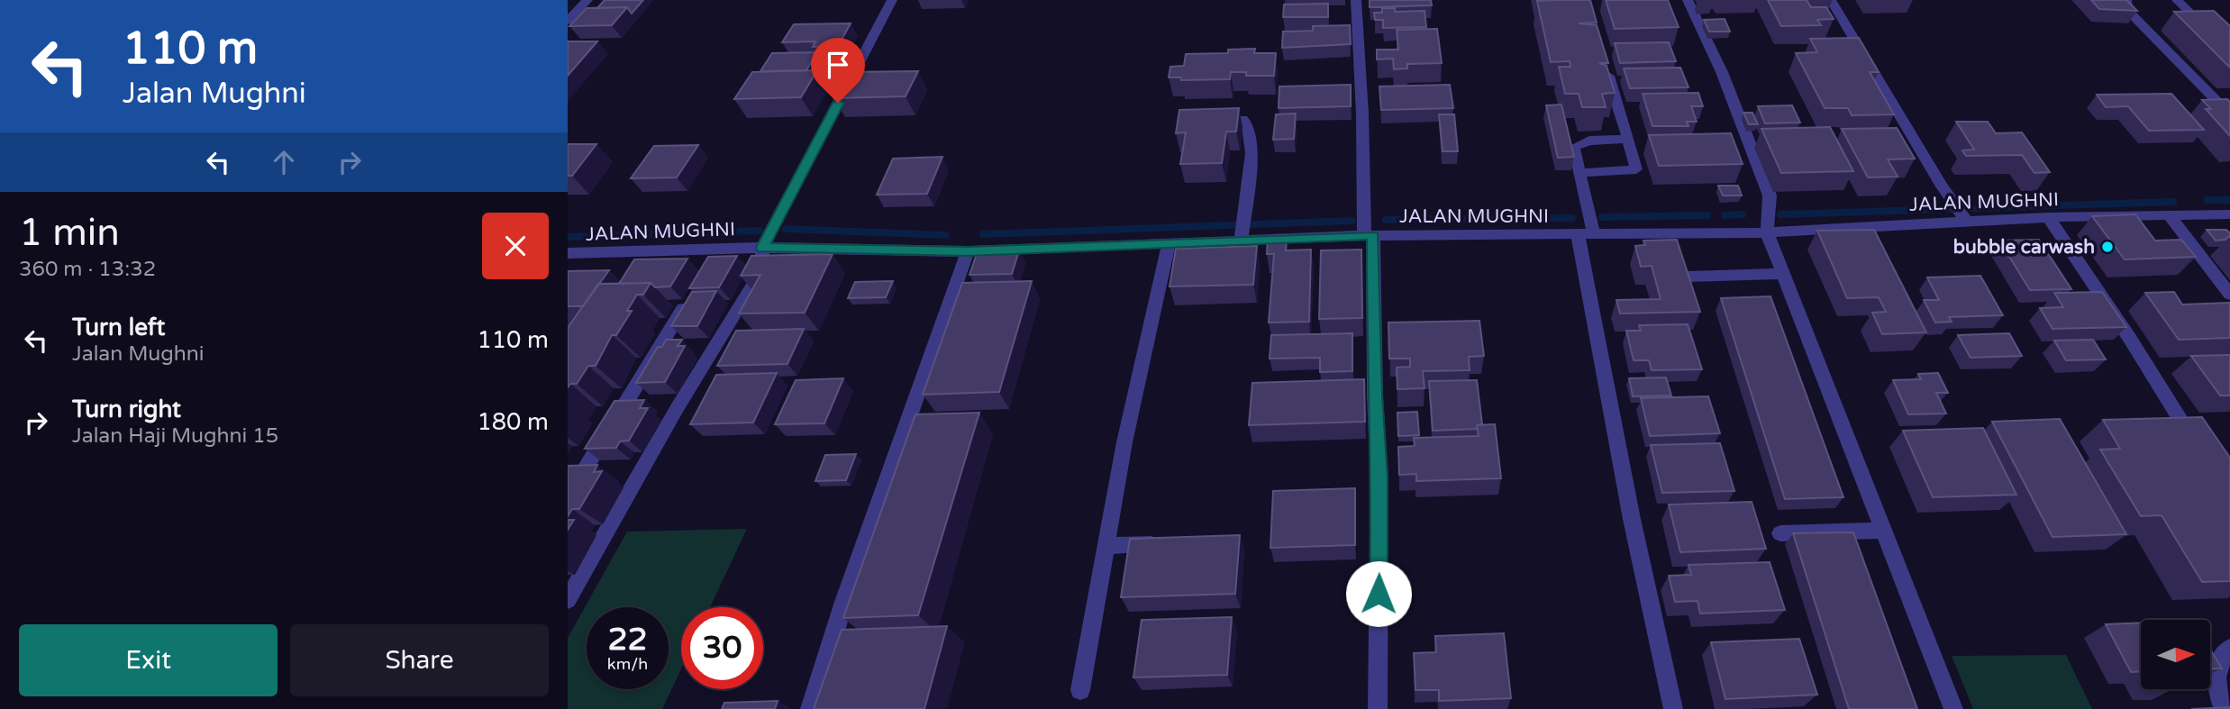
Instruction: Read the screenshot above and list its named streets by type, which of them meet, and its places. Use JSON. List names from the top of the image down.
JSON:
{
  "streets": {
    "street": ["JALAN MUGHNI"]
  },
  "places": ["bubble carwash"],
  "north": "right",
  "page": {
    "turn": ["110 m", "Jalan Mughni"],
    "heading": ["1 min", "360 m · 13:32"],
    "list": [
      {
        "name": "Turn left",
        "note": "Jalan Mughni",
        "value": "110 m"
      },
      {
        "name": "Turn right",
        "note": "Jalan Haji Mughni 15",
        "value": "180 m"
      }
    ],
    "speed": "22 km/h",
    "limit": "30",
    "buttons": ["Exit", "Share"]
  }
}
